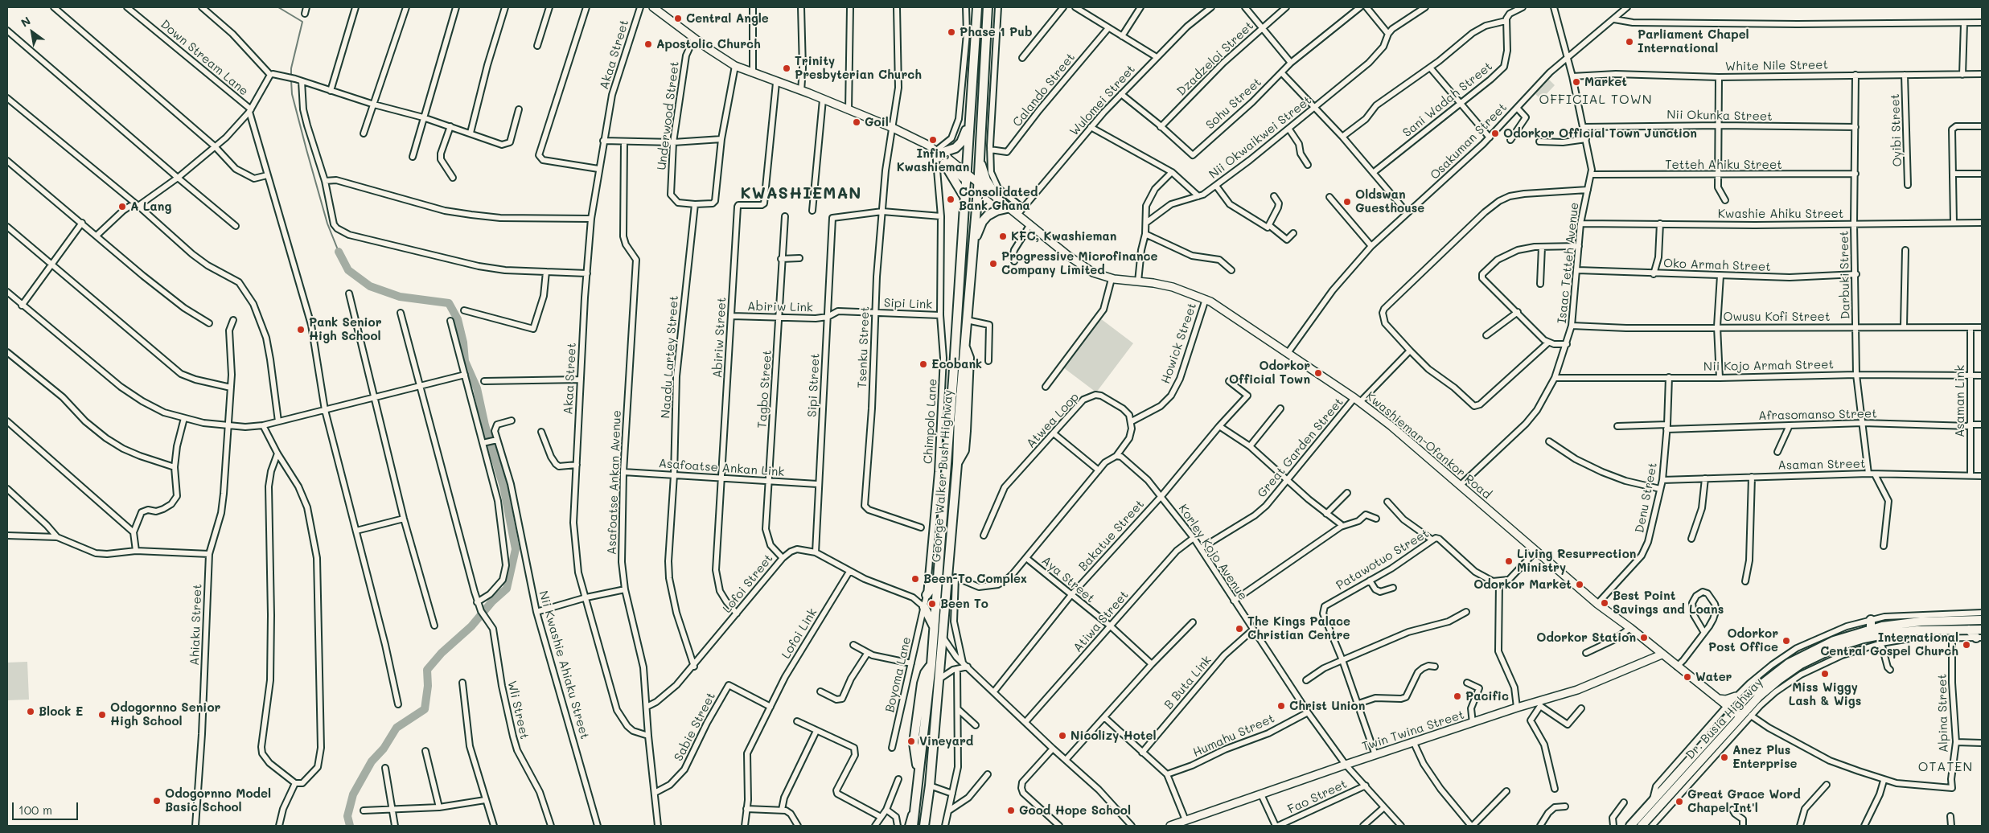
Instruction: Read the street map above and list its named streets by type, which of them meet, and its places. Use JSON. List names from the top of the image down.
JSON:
{
  "streets": {
    "highway": ["George Walker Bush Highway", "Dr. Busia Highway"],
    "main road": ["Kwashieman-Ofankor Road", "Twin Twina Street"],
    "street": [
      "Akaa Street",
      "Down Stream Lane",
      "Dzadzeloi Street",
      "White Nile Street",
      "Calando Street",
      "Sani Wadah Street",
      "Wulomei Street",
      "Sohu Street",
      "Underwood Street",
      "Nii Okunka Street",
      "Oyibi Street",
      "Nii Okwaikwei Street",
      "Osakuman Street",
      "Tetteh Ahiku Street",
      "Kwashie Ahiku Street",
      "Isaac Tetteh Avenue",
      "Oko Armah Street",
      "Darbuki Street",
      "Sipi Link",
      "Abiriw Link",
      "Owusu Kofi Street",
      "Abiriw Street",
      "Howick Street",
      "Tsenku Street",
      "Naadu Lartey Street",
      "Nii Kojo Armah Street",
      "Sipi Street",
      "Tagbo Street",
      "Asaman Link",
      "Afrasomanso Street",
      "Atwea Loop",
      "Chimpolo Lane",
      "Great Garden Street",
      "Asaman Street",
      "Asafoatse Ankan Link",
      "Asafoatse Ankan Avenue",
      "Denu Street",
      "Bakatue Street",
      "Korley Kojo Avenue",
      "Patawotuo Street",
      "Aya Street",
      "Lofoi Street",
      "Atiwa Street",
      "Ahiaku Street",
      "Lofoi Link",
      "Nii Kwashie Ahiaku Street",
      "Boyoma Lane",
      "B Buta Link",
      "Wli Street",
      "Alpina Street",
      "Sabie Street",
      "Humahu Street",
      "Fao Street"
    ]
  },
  "crossings": [
    ["Akaa Street", "Asafoatse Ankan Avenue"],
    ["Dzadzeloi Street", "Sohu Street"],
    ["White Nile Street", "Oyibi Street"],
    ["White Nile Street", "Isaac Tetteh Avenue"],
    ["White Nile Street", "Darbuki Street"],
    ["Wulomei Street", "Sohu Street"],
    ["Wulomei Street", "Kwashieman-Ofankor Road"],
    ["Underwood Street", "Naadu Lartey Street"],
    ["Underwood Street", "Kwashieman-Ofankor Road"],
    ["Nii Okunka Street", "Isaac Tetteh Avenue"],
    ["Nii Okunka Street", "Darbuki Street"],
    ["Osakuman Street", "Isaac Tetteh Avenue"],
    ["Osakuman Street", "Kwashieman-Ofankor Road"],
    ["Tetteh Ahiku Street", "Isaac Tetteh Avenue"],
    ["Tetteh Ahiku Street", "Darbuki Street"],
    ["Kwashie Ahiku Street", "Isaac Tetteh Avenue"],
    ["Kwashie Ahiku Street", "Darbuki Street"],
    ["Isaac Tetteh Avenue", "Oko Armah Street"],
    ["Isaac Tetteh Avenue", "Owusu Kofi Street"],
    ["Isaac Tetteh Avenue", "Nii Kojo Armah Street"],
    ["Isaac Tetteh Avenue", "Kwashieman-Ofankor Road"],
    ["Oko Armah Street", "Darbuki Street"],
    ["Darbuki Street", "Owusu Kofi Street"],
    ["Darbuki Street", "Nii Kojo Armah Street"],
    ["Darbuki Street", "Afrasomanso Street"],
    ["Darbuki Street", "Asaman Street"],
    ["Sipi Link", "Abiriw Link"],
    ["Sipi Link", "Tsenku Street"],
    ["Sipi Link", "Sipi Street"],
    ["Sipi Link", "Chimpolo Lane"],
    ["Abiriw Link", "Abiriw Street"],
    ["Abiriw Link", "Sipi Street"],
    ["Abiriw Link", "Tagbo Street"],
    ["Owusu Kofi Street", "Asaman Link"],
    ["Abiriw Street", "Kwashieman-Ofankor Road"],
    ["Abiriw Street", "Asafoatse Ankan Link"],
    ["Abiriw Street", "Lofoi Street"],
    ["Howick Street", "Atwea Loop"],
    ["Howick Street", "Kwashieman-Ofankor Road"],
    ["Howick Street", "Korley Kojo Avenue"],
    ["Tsenku Street", "Sipi Street"],
    ["Tsenku Street", "Kwashieman-Ofankor Road"],
    ["Naadu Lartey Street", "Asafoatse Ankan Link"],
    ["Naadu Lartey Street", "Lofoi Street"],
    ["Nii Kojo Armah Street", "Asaman Link"],
    ["Nii Kojo Armah Street", "Denu Street"],
    ["Sipi Street", "Asafoatse Ankan Link"],
    ["Sipi Street", "Lofoi Street"],
    ["Tagbo Street", "Asafoatse Ankan Link"],
    ["Tagbo Street", "Lofoi Street"],
    ["Asaman Link", "Afrasomanso Street"],
    ["Asaman Link", "Asaman Street"],
    ["Afrasomanso Street", "Denu Street"],
    ["Atwea Loop", "Korley Kojo Avenue"],
    ["Chimpolo Lane", "Kwashieman-Ofankor Road"],
    ["Chimpolo Lane", "Lofoi Street"],
    ["Chimpolo Lane", "Boyoma Lane"],
    ["Kwashieman-Ofankor Road", "Great Garden Street"],
    ["Kwashieman-Ofankor Road", "George Walker Bush Highway"],
    ["Kwashieman-Ofankor Road", "Denu Street"],
    ["Kwashieman-Ofankor Road", "Dr. Busia Highway"],
    ["Kwashieman-Ofankor Road", "Twin Twina Street"],
    ["Great Garden Street", "Korley Kojo Avenue"],
    ["Asaman Street", "Denu Street"],
    ["Asafoatse Ankan Link", "Asafoatse Ankan Avenue"],
    ["Asafoatse Ankan Avenue", "Lofoi Street"],
    ["Asafoatse Ankan Avenue", "Sabie Street"],
    ["Bakatue Street", "Korley Kojo Avenue"],
    ["Bakatue Street", "Aya Street"],
    ["Korley Kojo Avenue", "Atiwa Street"],
    ["Korley Kojo Avenue", "B Buta Link"],
    ["Korley Kojo Avenue", "Twin Twina Street"],
    ["Korley Kojo Avenue", "Humahu Street"],
    ["Korley Kojo Avenue", "Fao Street"],
    ["Patawotuo Street", "Twin Twina Street"],
    ["Aya Street", "Atiwa Street"],
    ["Lofoi Street", "Lofoi Link"],
    ["Lofoi Street", "Boyoma Lane"],
    ["Lofoi Link", "Sabie Street"],
    ["Alpina Street", "Dr. Busia Highway"]
  ],
  "districts": ["OFFICIAL TOWN", "KWASHIEMAN", "OTATEN"],
  "places": [
    "Central Angle",
    "Phase 1 Pub",
    "Parliament Chapel International",
    "Apostolic Church",
    "Trinity Presbyterian Church",
    "Market",
    "Goil",
    "Odorkor Official Town Junction",
    "Infin, Kwashieman",
    "Consolidated Bank Ghana",
    "Oldswan Guesthouse",
    "A Lang",
    "KFC, Kwashieman",
    "Progressive Microfinance Company Limited",
    "Pank Senior High School",
    "Ecobank",
    "Odorkor Official Town",
    "Living Resurrection Ministry",
    "Been-To Complex",
    "Odorkor Market",
    "Best Point Savings and Loans",
    "Been To",
    "The Kings Palace Christian Centre",
    "Odorkor Station",
    "Odorkor Post Office",
    "International Central Gospel Church",
    "Miss Wiggy Lash & Wigs",
    "Water",
    "Pacific",
    "Christ Union",
    "Block E",
    "Odogornno Senior High School",
    "Nicolizy Hotel",
    "Vineyard",
    "Anez Plus Enterprise",
    "Odogornno Model Basic School",
    "Great Grace Word Chapel Int'l",
    "Good Hope School"
  ],
  "scale_bar": "100 m",
  "north": "top left"
}
